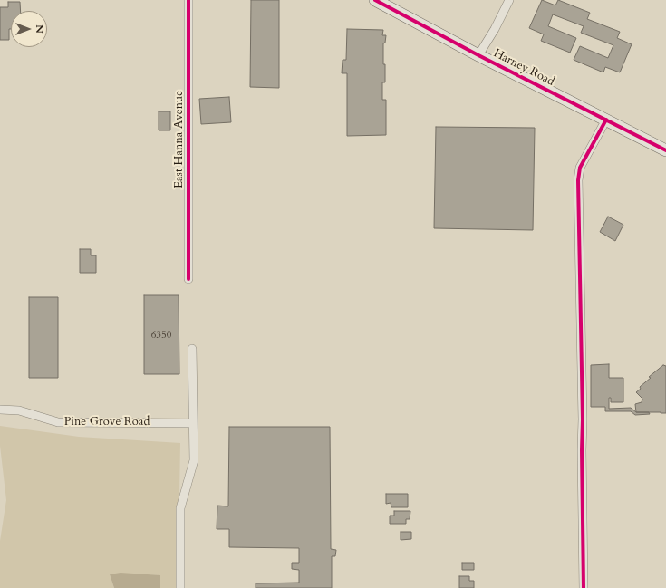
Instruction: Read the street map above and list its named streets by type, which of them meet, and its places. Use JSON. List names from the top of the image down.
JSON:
{
  "streets": {
    "street": ["Harney Road", "East Hanna Avenue", "Pine Grove Road"]
  },
  "house_numbers": ["6350"],
  "north": "right"
}
